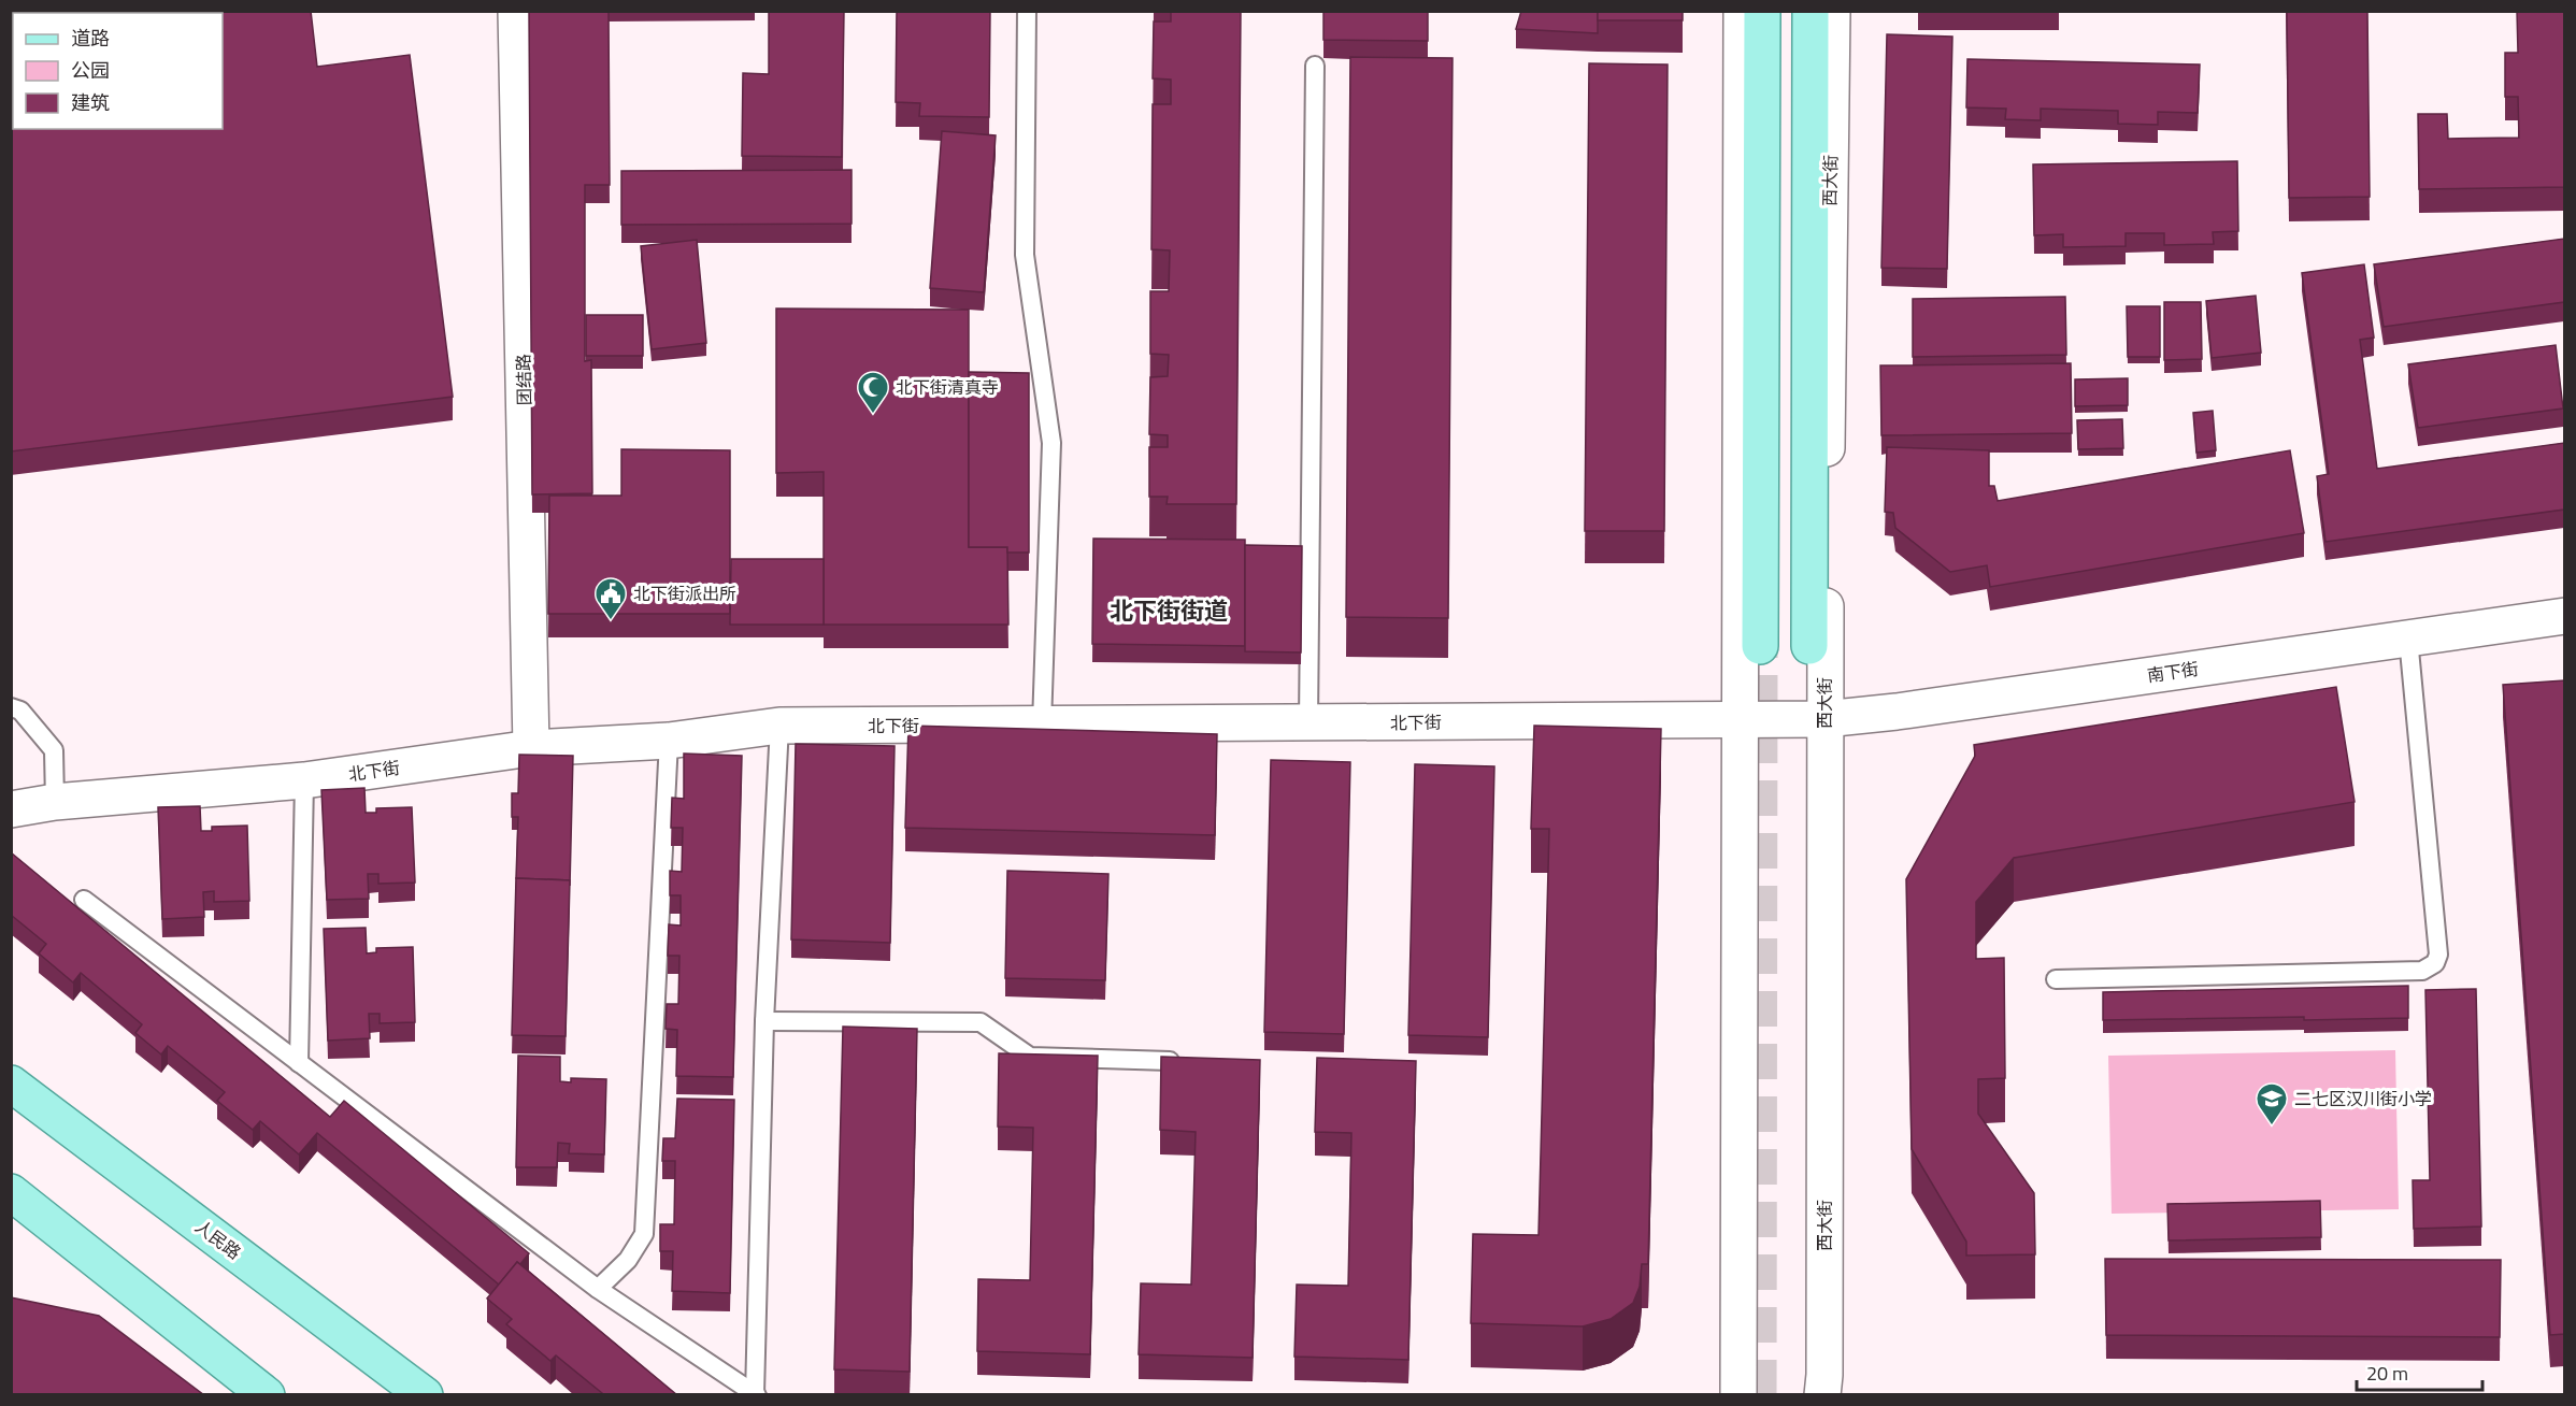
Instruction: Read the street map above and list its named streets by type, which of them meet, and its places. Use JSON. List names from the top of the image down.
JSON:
{
  "streets": {
    "main road": ["西大街", "人民路"],
    "street": ["团结路", "南下街", "北下街"]
  },
  "crossings": [
    ["西大街", "南下街"],
    ["团结路", "北下街"],
    ["南下街", "北下街"]
  ],
  "districts": ["北下街街道"],
  "places": {
    "mosque": ["北下街清真寺"],
    "public building": ["北下街派出所"],
    "school or university": ["二七区汉川街小学"]
  },
  "legend": ["道路", "公园", "建筑"],
  "scale_bar": "20 m"
}
